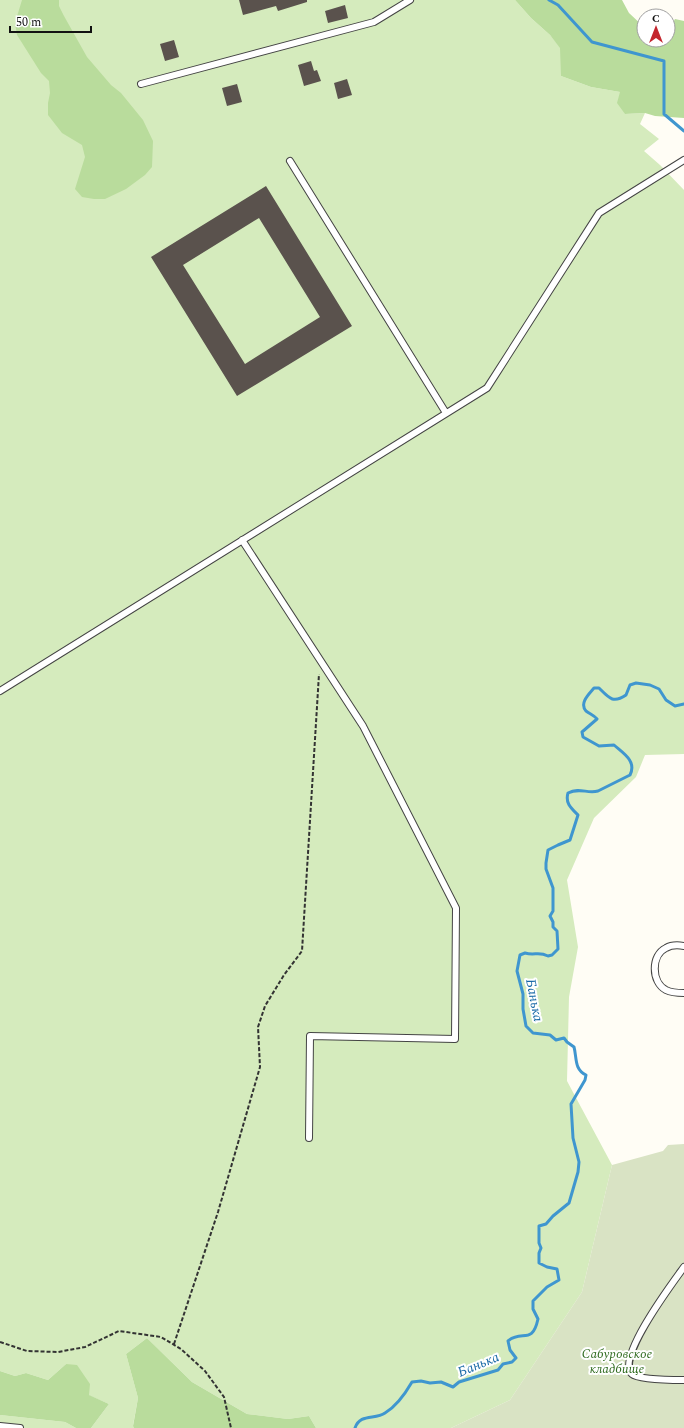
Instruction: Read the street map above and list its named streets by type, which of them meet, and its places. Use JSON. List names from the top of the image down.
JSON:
{
  "water": ["Банька"],
  "parks": ["Сабуровское кладбище"],
  "scale_bar": "50 m",
  "north": "top"
}
